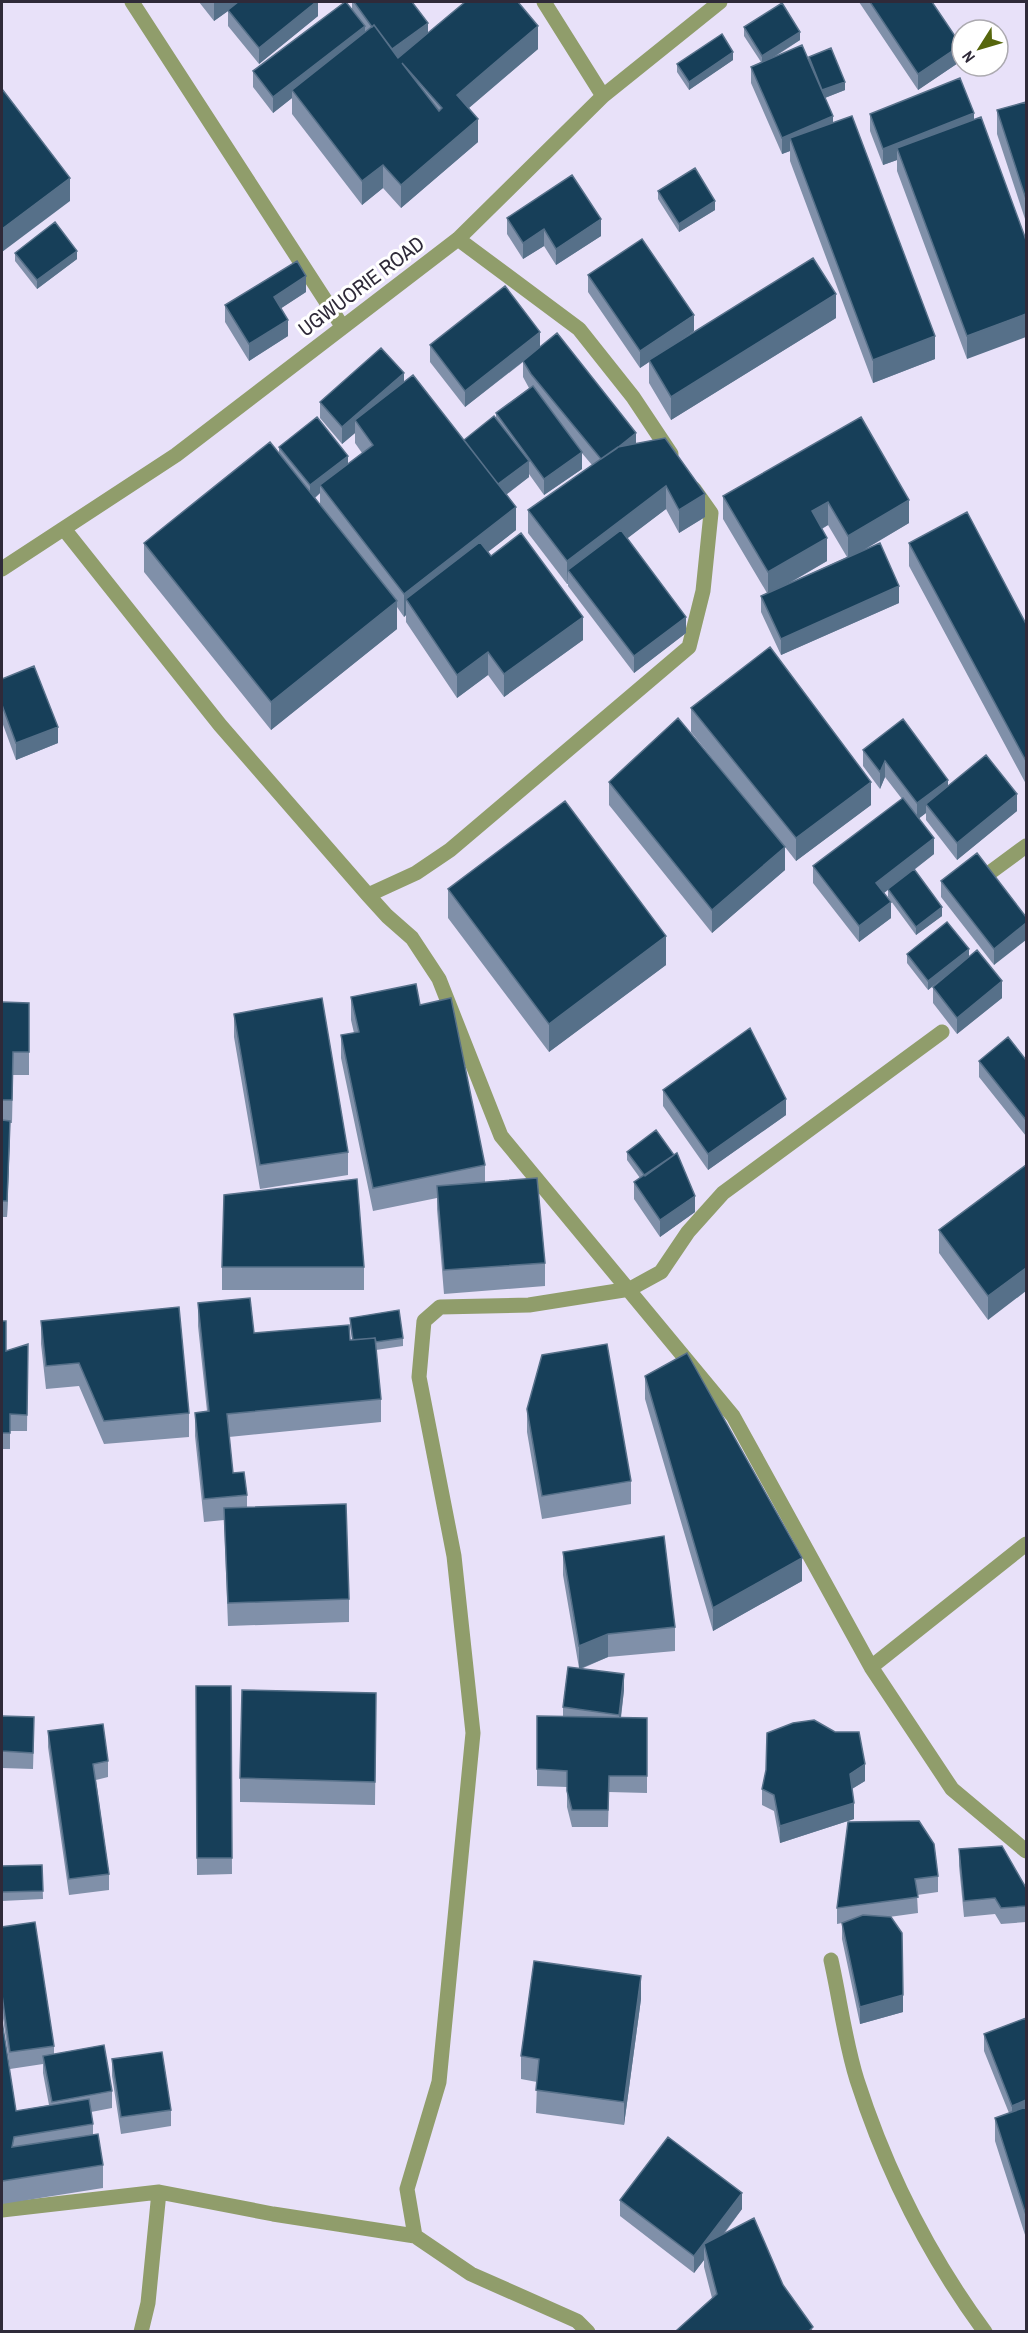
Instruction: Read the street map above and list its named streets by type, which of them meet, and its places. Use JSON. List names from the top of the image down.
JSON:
{
  "streets": {
    "street": ["UGWUORIE ROAD"]
  },
  "north": "bottom left"
}
